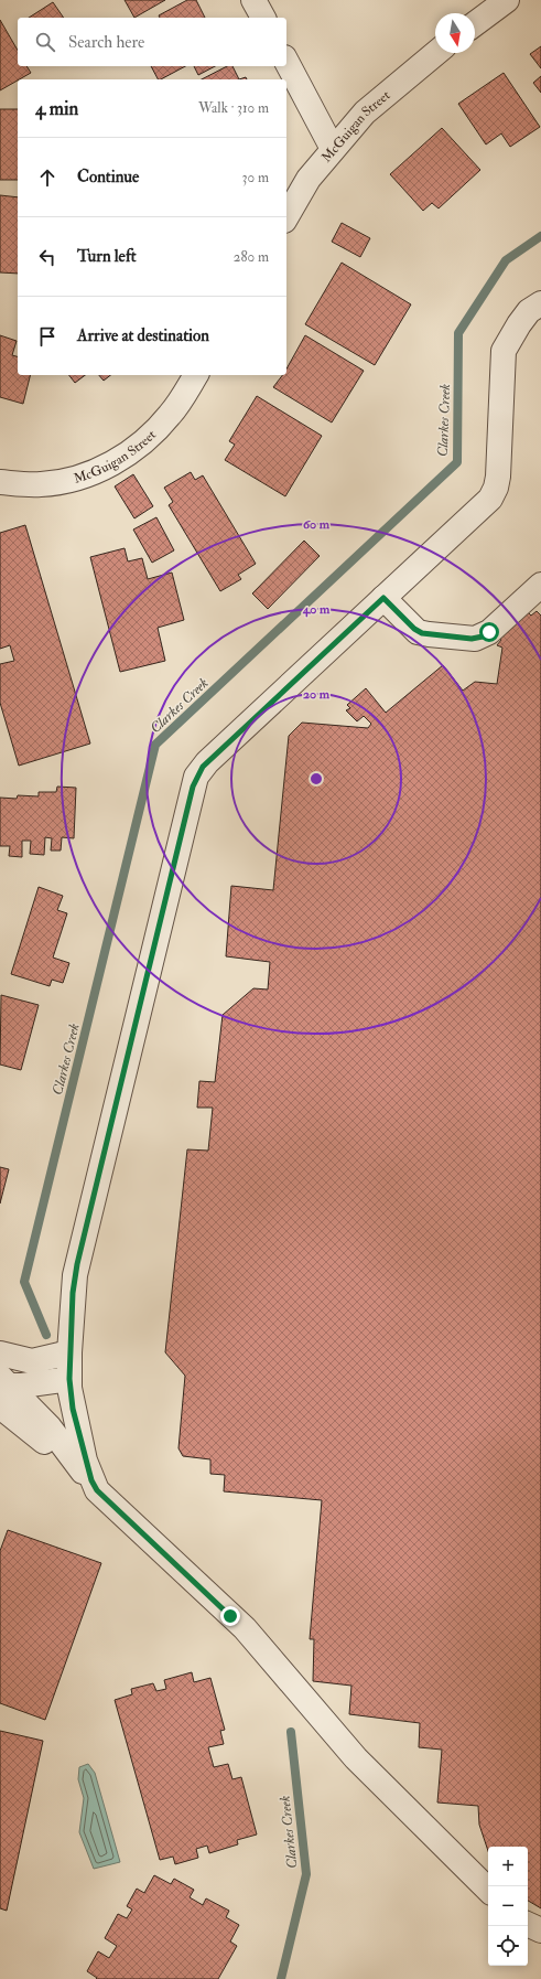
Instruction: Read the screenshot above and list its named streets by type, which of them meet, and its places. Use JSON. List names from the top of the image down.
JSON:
{
  "streets": {
    "street": ["McGuigan Street"]
  },
  "water": ["Clarkes Creek"],
  "north": "bottom",
  "page": {
    "search": "Search here",
    "heading": ["4 min", "Walk · 310 m"],
    "list": [
      ["Continue", "30 m"],
      ["Turn left", "280 m"],
      "Arrive at destination"
    ],
    "map_buttons": ["+", "−"]
  },
  "rings": ["60 m", "40 m", "20 m"]
}
